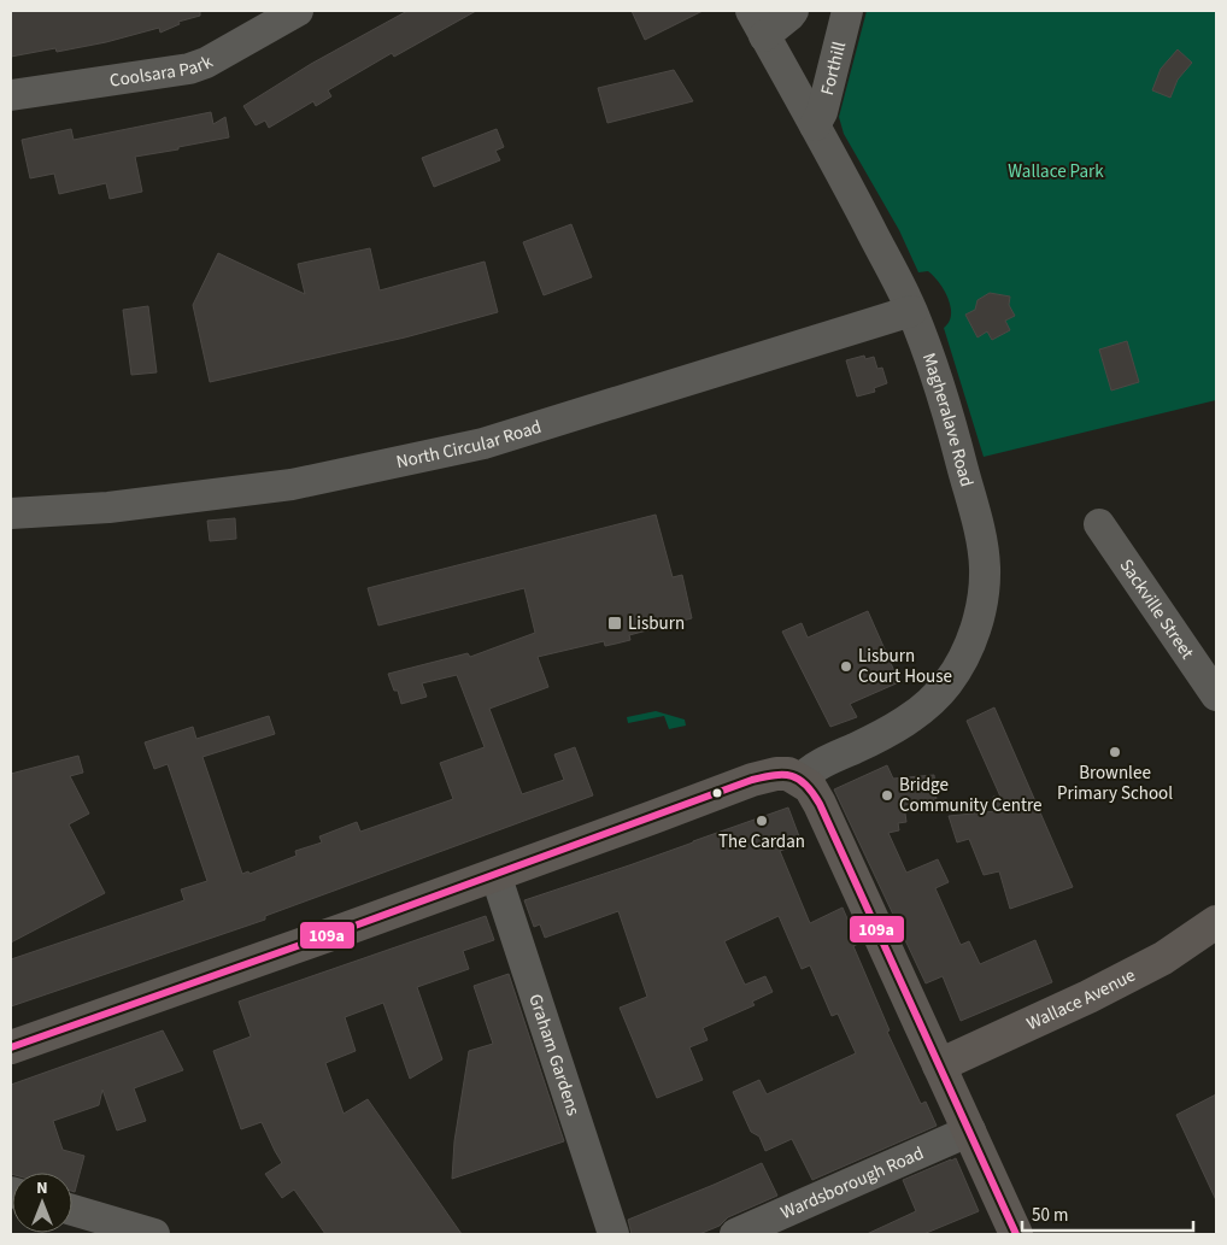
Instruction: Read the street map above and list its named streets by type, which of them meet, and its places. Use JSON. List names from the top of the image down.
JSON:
{
  "streets": {
    "main road": ["Wallace Avenue"],
    "street": [
      "Coolsara Park",
      "Forthill",
      "Magheralave Road",
      "North Circular Road",
      "Sackville Street",
      "Graham Gardens",
      "Wardsborough Road"
    ]
  },
  "crossings": [
    ["Forthill", "Magheralave Road"],
    ["Magheralave Road", "North Circular Road"]
  ],
  "parks": ["Wallace Park"],
  "places": {
    "transit": ["Lisburn"],
    "other": [
      "Lisburn Court House",
      "Brownlee Primary School",
      "Bridge Community Centre",
      "The Cardan"
    ]
  },
  "lines": ["transit line 109a"],
  "scale_bar": "50 m",
  "north": "top"
}
